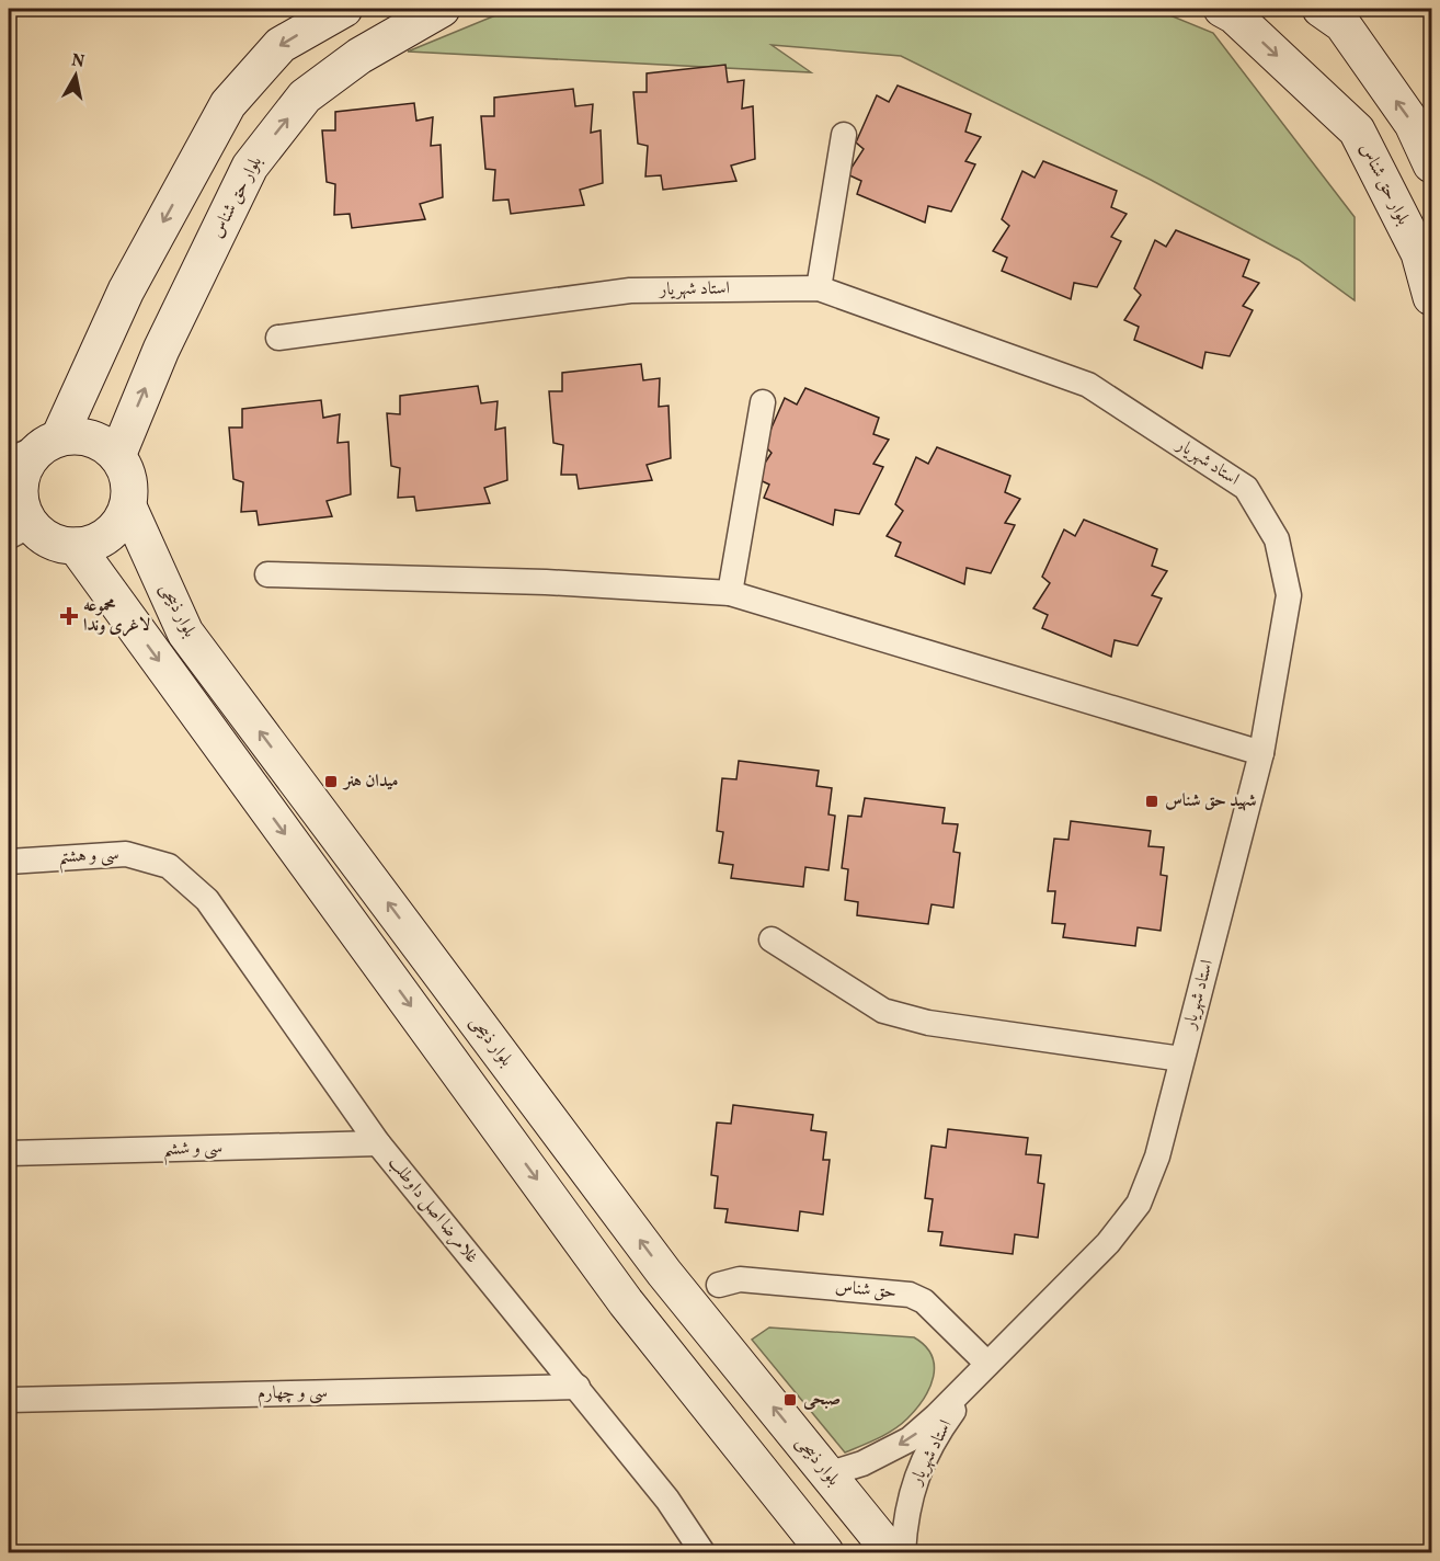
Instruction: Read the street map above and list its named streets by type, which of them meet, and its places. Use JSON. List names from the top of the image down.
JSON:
{
  "streets": {
    "main road": ["بلوار حق شناس", "بلوار ذبیحی"],
    "street": [
      "استاد شهریار",
      "سی و هشتم",
      "سی و ششم",
      "غلامرضا اصل داوطلب",
      "حق شناس",
      "سی و چهارم"
    ]
  },
  "crossings": [
    ["بلوار حق شناس", "بلوار ذبیحی"],
    ["استاد شهریار", "بلوار ذبیحی"],
    ["استاد شهریار", "حق شناس"],
    ["سی و هشتم", "غلامرضا اصل داوطلب"],
    ["سی و ششم", "غلامرضا اصل داوطلب"],
    ["غلامرضا اصل داوطلب", "سی و چهارم"]
  ],
  "places": {
    "health": ["محموعه لاغری وندا"],
    "transit": ["میدان هنر", "شهید حق شناس", "صبحی"]
  },
  "north": "top"
}
